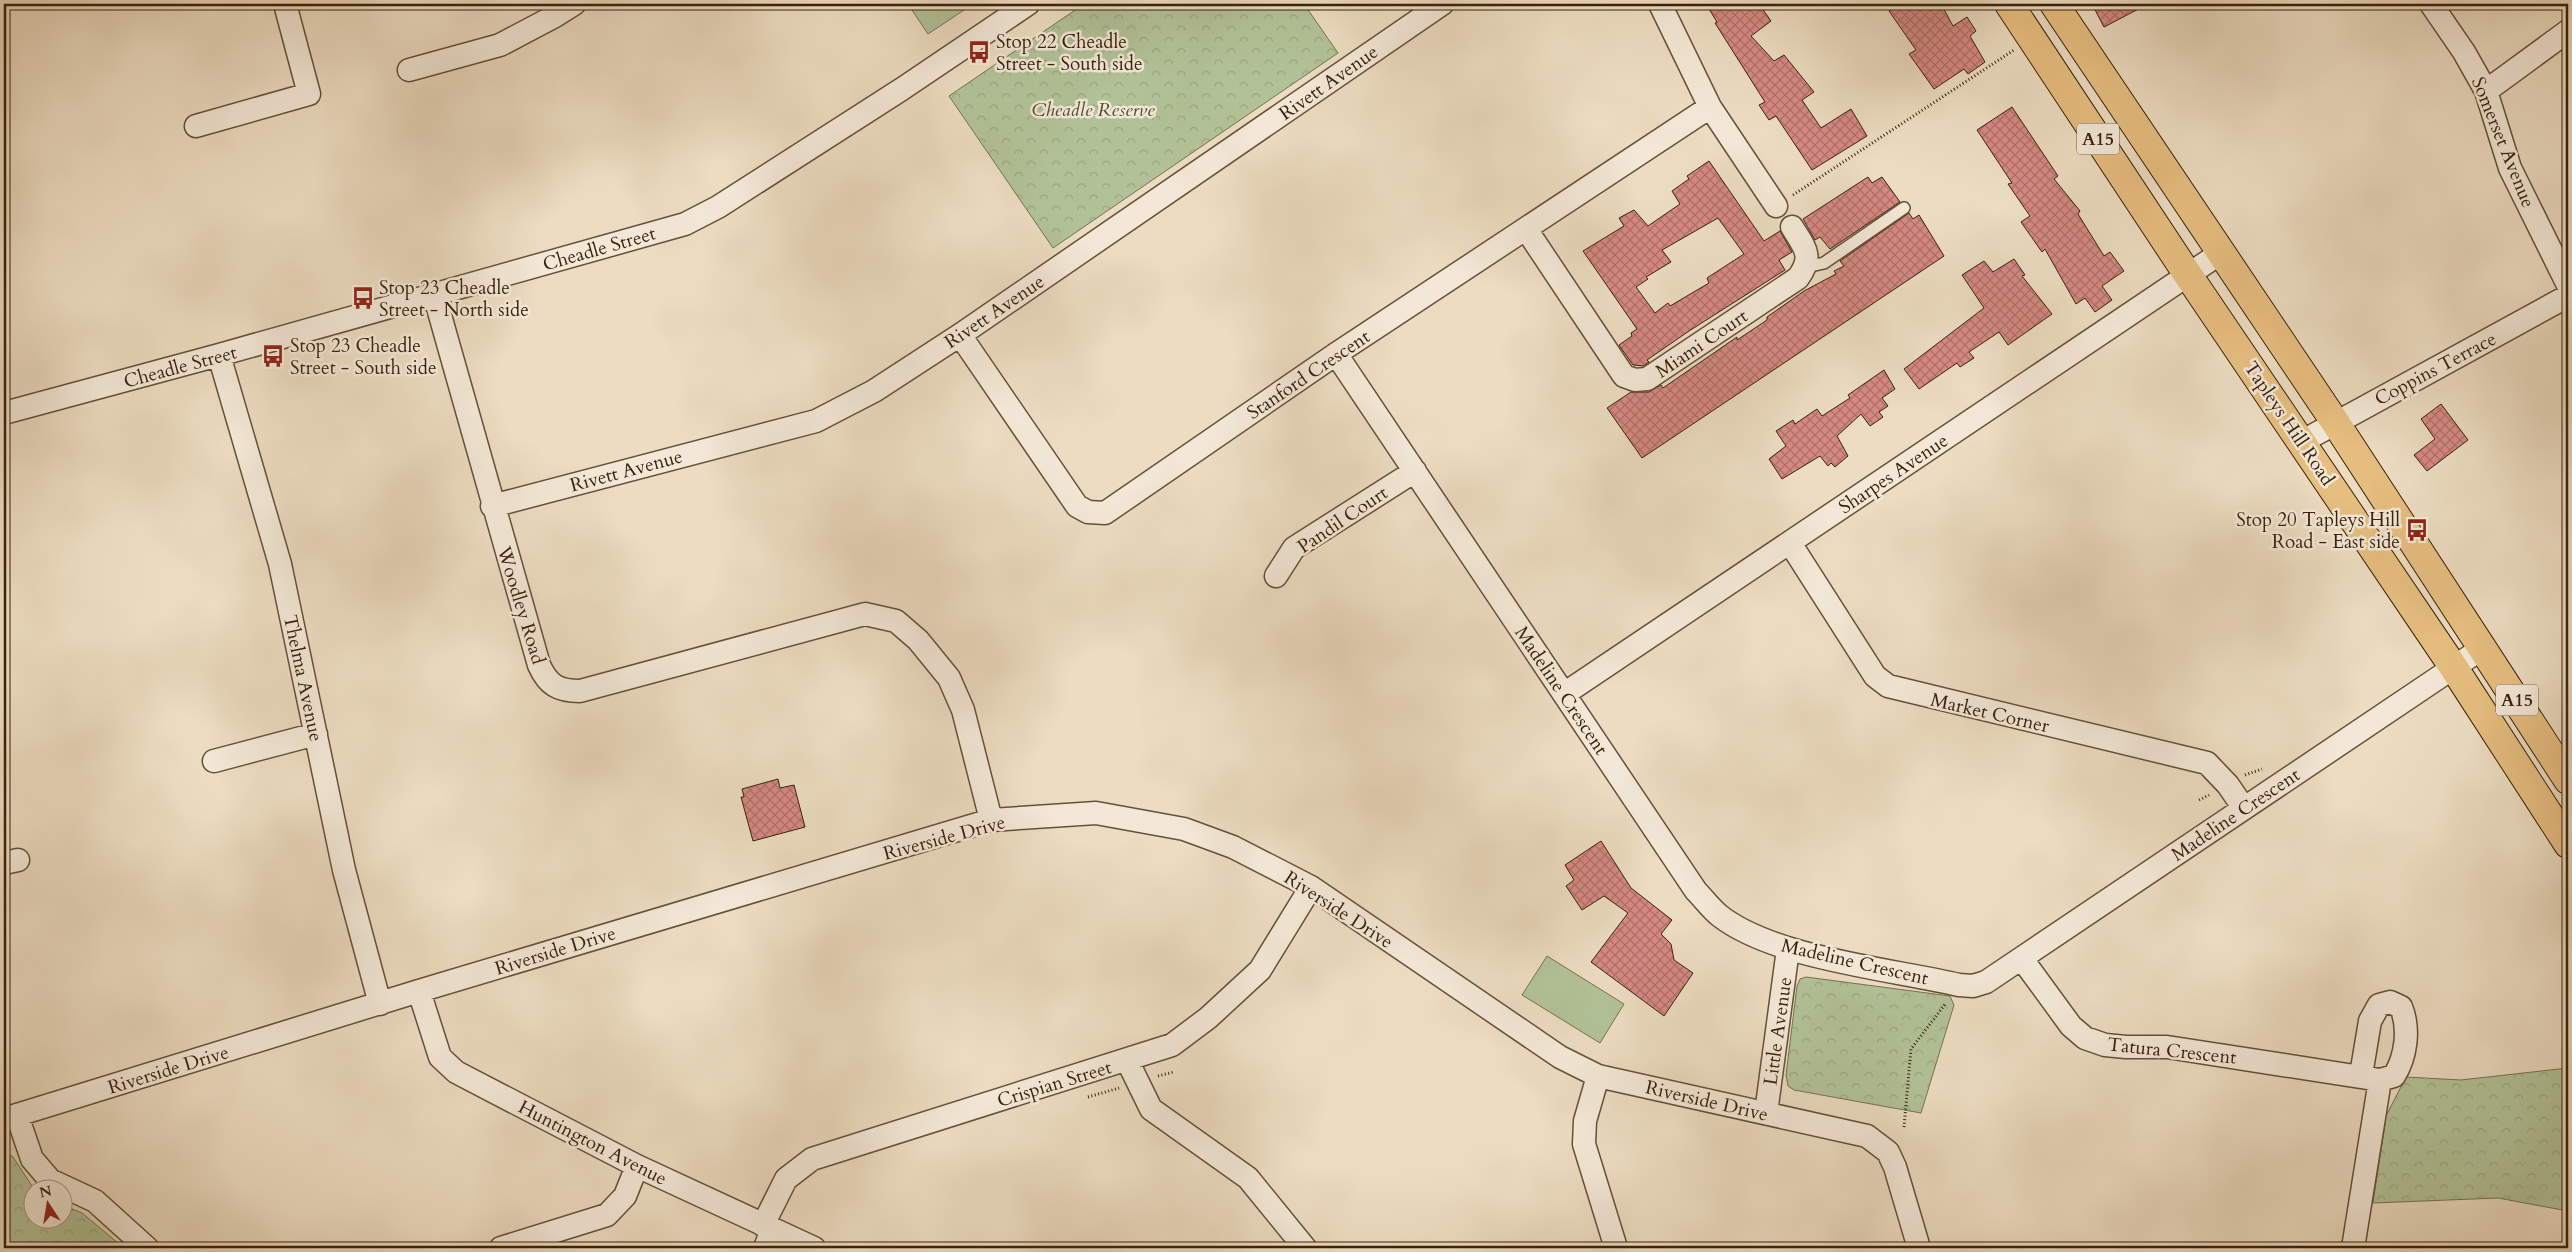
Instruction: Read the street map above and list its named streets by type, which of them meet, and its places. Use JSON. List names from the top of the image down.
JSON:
{
  "streets": {
    "main road": ["A15", "Tapleys Hill Road"],
    "street": [
      "Rivett Avenue",
      "Somerset Avenue",
      "Cheadle Street",
      "Miami Court",
      "Coppins Terrace",
      "Stanford Crescent",
      "Sharpes Avenue",
      "Pandil Court",
      "Woodley Road",
      "Thelma Avenue",
      "Madeline Crescent",
      "Market Corner",
      "Riverside Drive",
      "Little Avenue",
      "Tatura Crescent",
      "Crispian Street",
      "Huntington Avenue"
    ]
  },
  "crossings": [
    ["Rivett Avenue", "Stanford Crescent"],
    ["Rivett Avenue", "Woodley Road"],
    ["Cheadle Street", "Woodley Road"],
    ["Cheadle Street", "Thelma Avenue"],
    ["Miami Court", "Stanford Crescent"],
    ["Coppins Terrace", "Tapleys Hill Road"],
    ["Stanford Crescent", "Madeline Crescent"],
    ["Tapleys Hill Road", "Sharpes Avenue"],
    ["Tapleys Hill Road", "Madeline Crescent"],
    ["Sharpes Avenue", "Madeline Crescent"],
    ["Sharpes Avenue", "Market Corner"],
    ["Pandil Court", "Madeline Crescent"],
    ["Woodley Road", "Riverside Drive"],
    ["Thelma Avenue", "Riverside Drive"],
    ["Madeline Crescent", "Market Corner"],
    ["Madeline Crescent", "Little Avenue"],
    ["Madeline Crescent", "Tatura Crescent"],
    ["Riverside Drive", "Little Avenue"],
    ["Riverside Drive", "Crispian Street"],
    ["Riverside Drive", "Huntington Avenue"],
    ["Crispian Street", "Huntington Avenue"]
  ],
  "parks": ["Cheadle Reserve"],
  "places": {
    "bus stop": [
      "Stop 22 Cheadle Street - South side",
      "Stop 23 Cheadle Street - North side",
      "Stop 23 Cheadle Street - South side",
      "Stop 20 Tapleys Hill Road - East side"
    ]
  },
  "north": "top"
}
